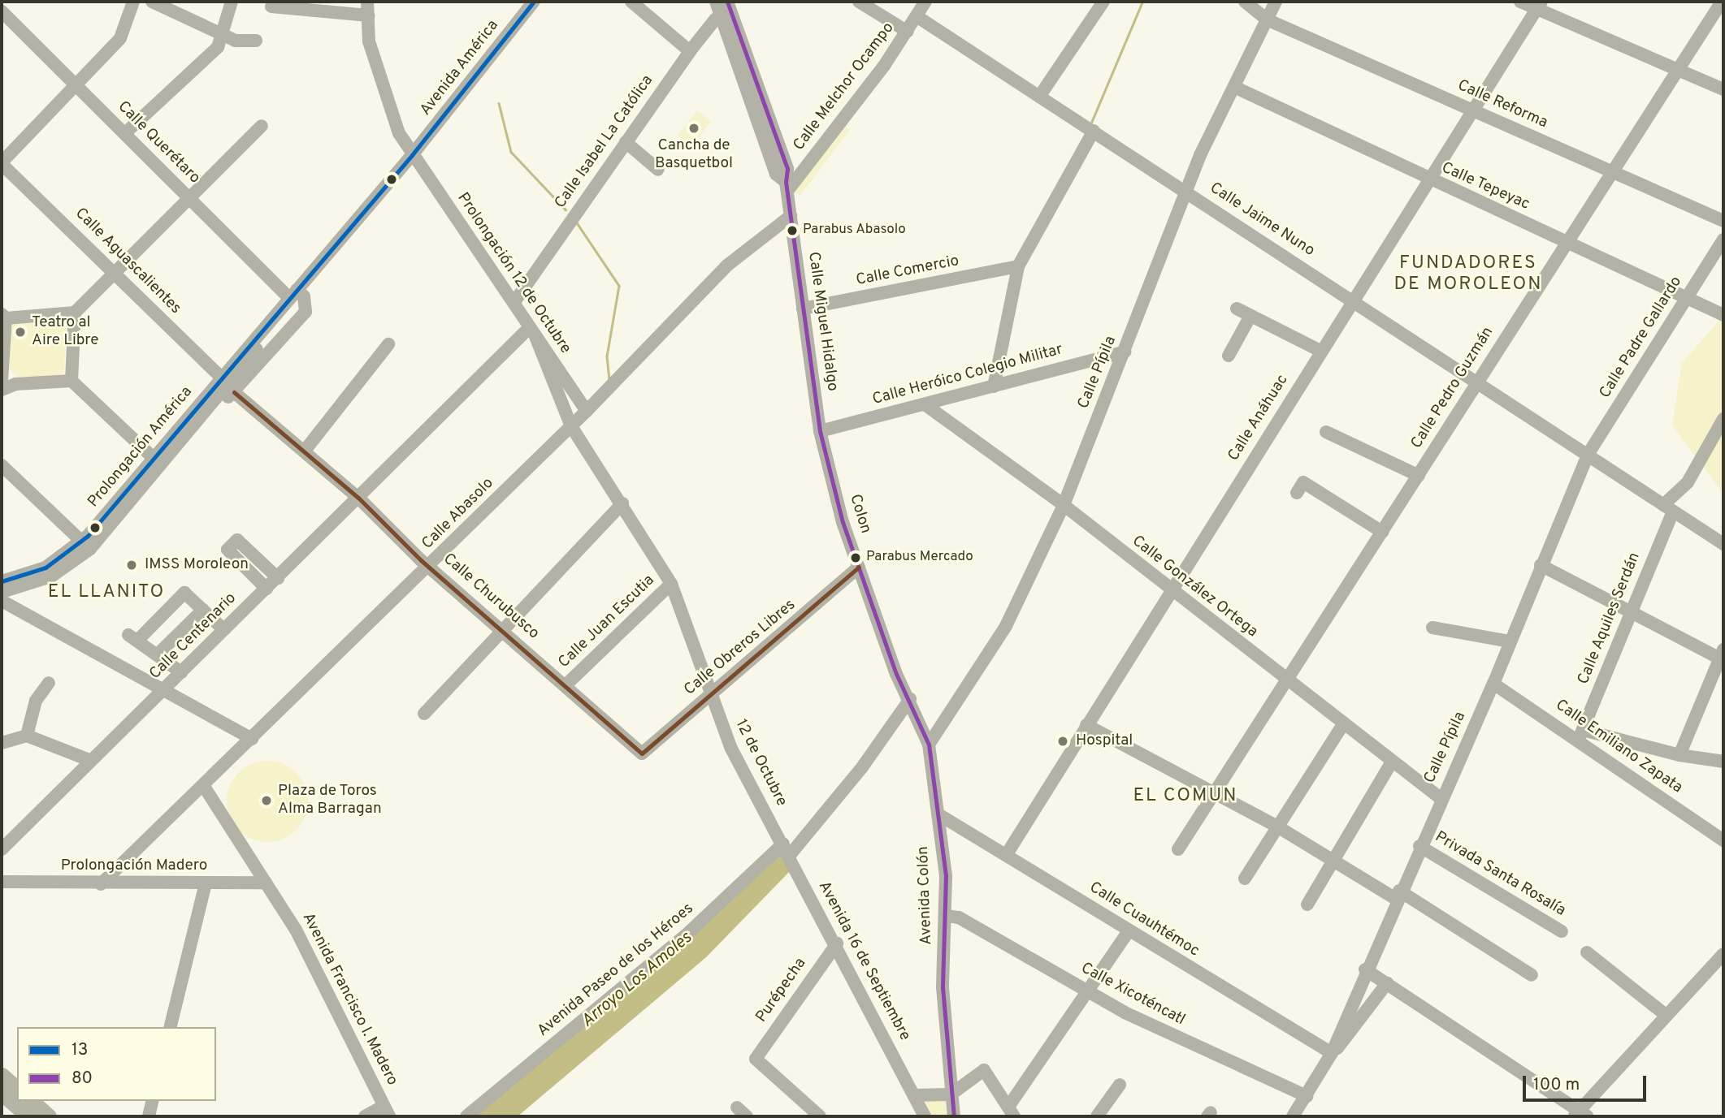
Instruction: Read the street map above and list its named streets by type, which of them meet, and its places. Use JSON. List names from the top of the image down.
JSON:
{
  "streets": {
    "street": [
      "Avenida América",
      "Calle Melchor Ocampo",
      "Calle Reforma",
      "Calle Isabel La Católica",
      "Calle Querétaro",
      "Calle Tepeyac",
      "Calle Jaime Nuno",
      "Calle Aguascalientes",
      "Calle Comercio",
      "Prolongación 12 de Octubre",
      "Calle Miguel Hidalgo",
      "Calle Padre Gallardo",
      "Calle Pípila",
      "Calle Heróico Colegio Militar",
      "Calle Pedro Guzmán",
      "Calle Anáhuac",
      "Prolongación América",
      "Calle Abasolo",
      "Colon",
      "Calle González Ortega",
      "Calle Churubusco",
      "Calle Aquiles Serdán",
      "Calle Juan Escutia",
      "Calle Centenario",
      "Calle Obreros Libres",
      "Calle Emiliano Zapata",
      "12 de Octubre",
      "Prolongación Madero",
      "Privada Santa Rosalía",
      "Avenida Colón",
      "Calle Cuauhtémoc",
      "Avenida 16 de Septiembre",
      "Avenida Paseo de los Héroes",
      "Purépecha",
      "Calle Xicoténcatl",
      "Avenida Francisco I. Madero"
    ]
  },
  "crossings": [
    ["Avenida América", "Prolongación 12 de Octubre"],
    ["Avenida América", "Prolongación América"],
    ["Calle Melchor Ocampo", "Calle Jaime Nuno"],
    ["Calle Melchor Ocampo", "Calle Miguel Hidalgo"],
    ["Calle Reforma", "Calle Pípila"],
    ["Calle Reforma", "Calle Pedro Guzmán"],
    ["Calle Reforma", "Calle Anáhuac"],
    ["Calle Isabel La Católica", "Prolongación 12 de Octubre"],
    ["Calle Isabel La Católica", "Calle Miguel Hidalgo"],
    ["Calle Querétaro", "Prolongación América"],
    ["Calle Tepeyac", "Calle Padre Gallardo"],
    ["Calle Tepeyac", "Calle Pípila"],
    ["Calle Tepeyac", "Calle Pedro Guzmán"],
    ["Calle Tepeyac", "Calle Anáhuac"],
    ["Calle Jaime Nuno", "Calle Padre Gallardo"],
    ["Calle Jaime Nuno", "Calle Pípila"],
    ["Calle Jaime Nuno", "Calle Pedro Guzmán"],
    ["Calle Jaime Nuno", "Calle Anáhuac"],
    ["Calle Jaime Nuno", "Calle Aquiles Serdán"],
    ["Calle Aguascalientes", "Prolongación América"],
    ["Calle Aguascalientes", "Calle Churubusco"],
    ["Calle Comercio", "Calle Miguel Hidalgo"],
    ["Prolongación 12 de Octubre", "Prolongación América"],
    ["Prolongación 12 de Octubre", "Calle Abasolo"],
    ["Prolongación 12 de Octubre", "Calle Centenario"],
    ["Calle Miguel Hidalgo", "Calle Heróico Colegio Militar"],
    ["Calle Miguel Hidalgo", "Calle Abasolo"],
    ["Calle Miguel Hidalgo", "Colon"],
    ["Calle Padre Gallardo", "Calle Pípila"],
    ["Calle Pípila", "Calle Heróico Colegio Militar"],
    ["Calle Pípila", "Calle González Ortega"],
    ["Calle Pípila", "Calle Emiliano Zapata"],
    ["Calle Pípila", "Privada Santa Rosalía"],
    ["Calle Pípila", "Avenida Colón"],
    ["Calle Pípila", "Calle Cuauhtémoc"],
    ["Calle Pípila", "Calle Xicoténcatl"],
    ["Calle Heróico Colegio Militar", "Colon"],
    ["Calle Heróico Colegio Militar", "Calle González Ortega"],
    ["Calle Pedro Guzmán", "Calle González Ortega"],
    ["Calle Anáhuac", "Calle González Ortega"],
    ["Calle Anáhuac", "Calle Cuauhtémoc"],
    ["Prolongación América", "Calle Churubusco"],
    ["Calle Abasolo", "Calle Churubusco"],
    ["Calle Abasolo", "Prolongación Madero"],
    ["Calle Abasolo", "Avenida Francisco I. Madero"],
    ["Colon", "Calle Obreros Libres"],
    ["Colon", "Avenida Colón"],
    ["Colon", "Avenida Paseo de los Héroes"],
    ["Calle Churubusco", "Calle Juan Escutia"],
    ["Calle Churubusco", "Calle Centenario"],
    ["Calle Churubusco", "Calle Obreros Libres"],
    ["Calle Aquiles Serdán", "Calle Emiliano Zapata"],
    ["Calle Obreros Libres", "12 de Octubre"],
    ["12 de Octubre", "Avenida 16 de Septiembre"],
    ["12 de Octubre", "Avenida Paseo de los Héroes"],
    ["Prolongación Madero", "Avenida Francisco I. Madero"],
    ["Avenida Colón", "Calle Cuauhtémoc"],
    ["Avenida Colón", "Avenida Paseo de los Héroes"],
    ["Avenida Colón", "Calle Xicoténcatl"],
    ["Avenida 16 de Septiembre", "Avenida Paseo de los Héroes"],
    ["Avenida 16 de Septiembre", "Purépecha"]
  ],
  "districts": ["FUNDADORES DE MOROLEON", "EL LLANITO", "EL COMUN"],
  "water": ["Arroyo Los Amoles"],
  "places": [
    "Cancha de Basquetbol",
    "Parabus Abasolo",
    "Teatro al Aire Libre",
    "Parabus Mercado",
    "IMSS Moroleon",
    "Hospital",
    "Plaza de Toros Alma Barragan"
  ],
  "lines": ["transit line 13", "transit line 80"],
  "legend": ["13", "80"],
  "scale_bar": "100 m"
}
